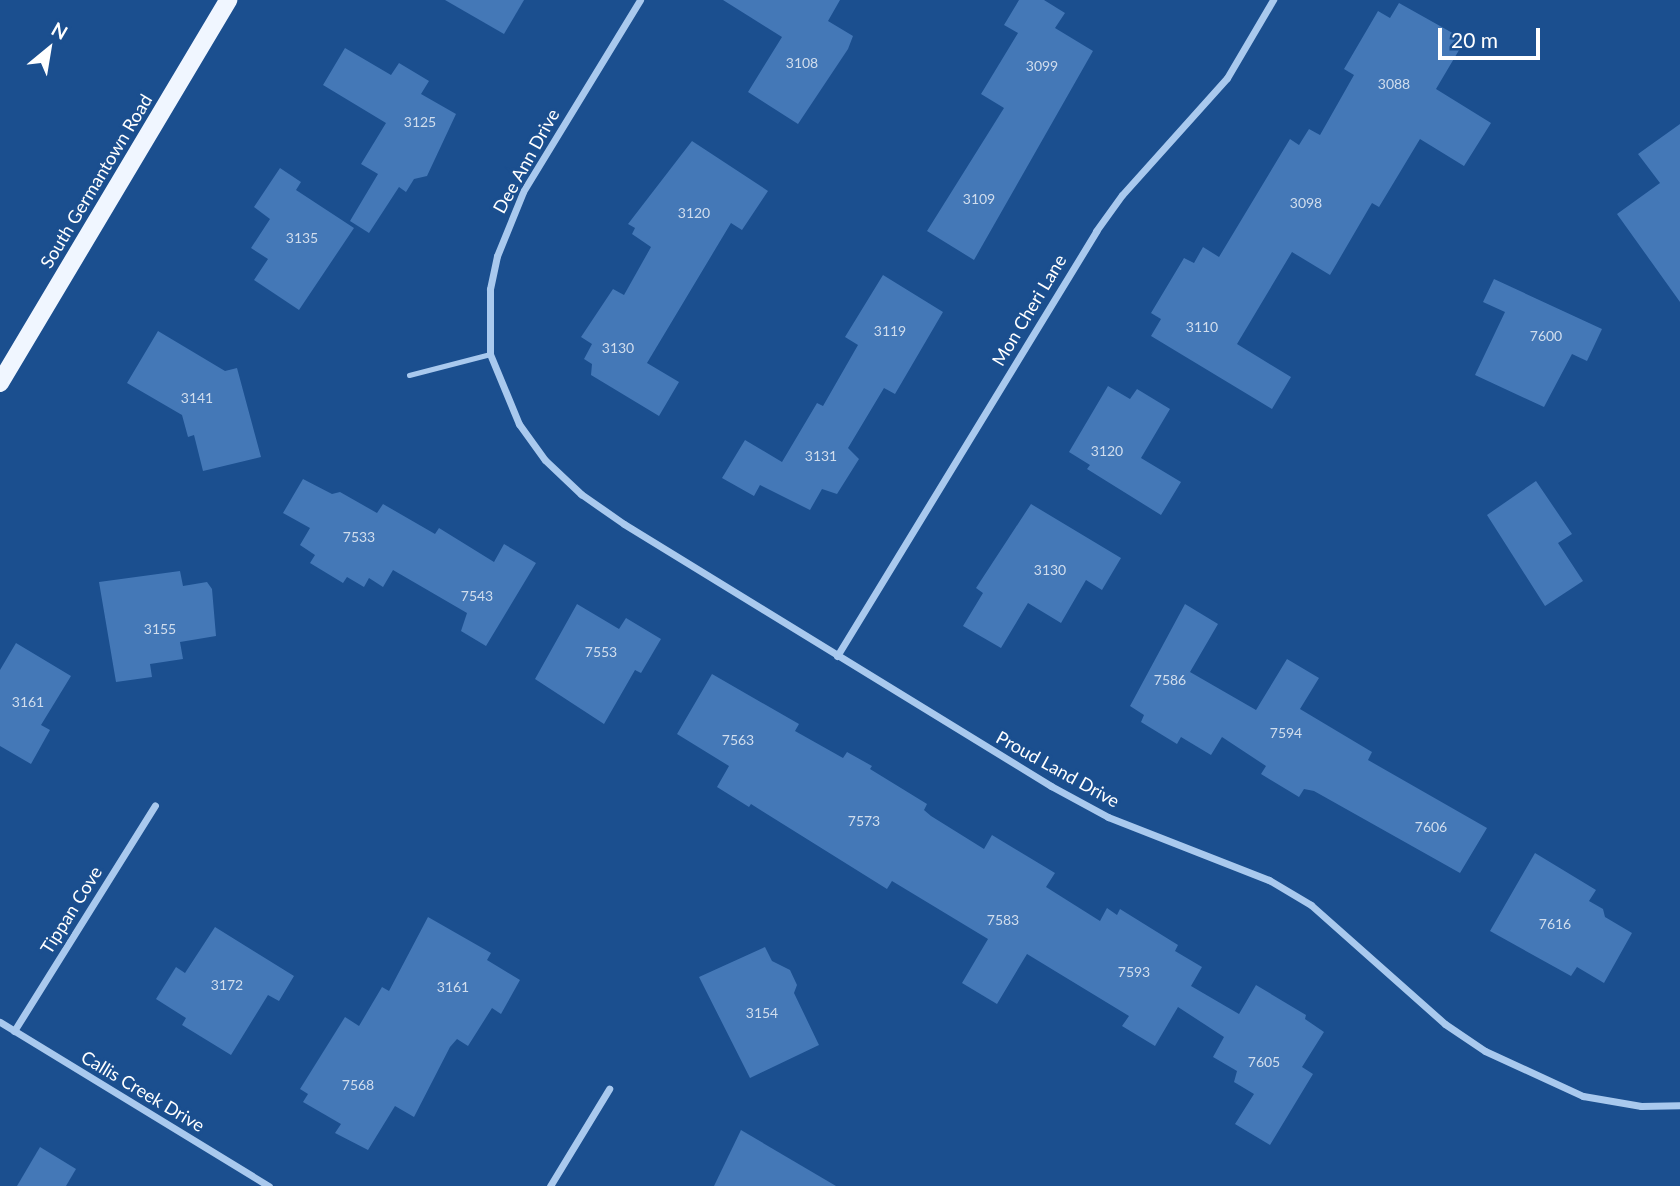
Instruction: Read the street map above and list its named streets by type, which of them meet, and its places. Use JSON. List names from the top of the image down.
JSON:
{
  "streets": {
    "main road": ["South Germantown Road"],
    "street": [
      "Dee Ann Drive",
      "Mon Cheri Lane",
      "Proud Land Drive",
      "Tippan Cove",
      "Callis Creek Drive"
    ]
  },
  "crossings": [
    ["Dee Ann Drive", "Proud Land Drive"],
    ["Mon Cheri Lane", "Proud Land Drive"],
    ["Tippan Cove", "Callis Creek Drive"]
  ],
  "house_numbers": [
    "3108",
    "3099",
    "3088",
    "3125",
    "3109",
    "3098",
    "3120",
    "3135",
    "3110",
    "3119",
    "7600",
    "3130",
    "3141",
    "3120",
    "3131",
    "7533",
    "3130",
    "7543",
    "3155",
    "7553",
    "7586",
    "3161",
    "7594",
    "7563",
    "7573",
    "7606",
    "7583",
    "7616",
    "7593",
    "3172",
    "3161",
    "3154",
    "7605",
    "7568"
  ],
  "scale_bar": "20 m",
  "north": "top right"
}
